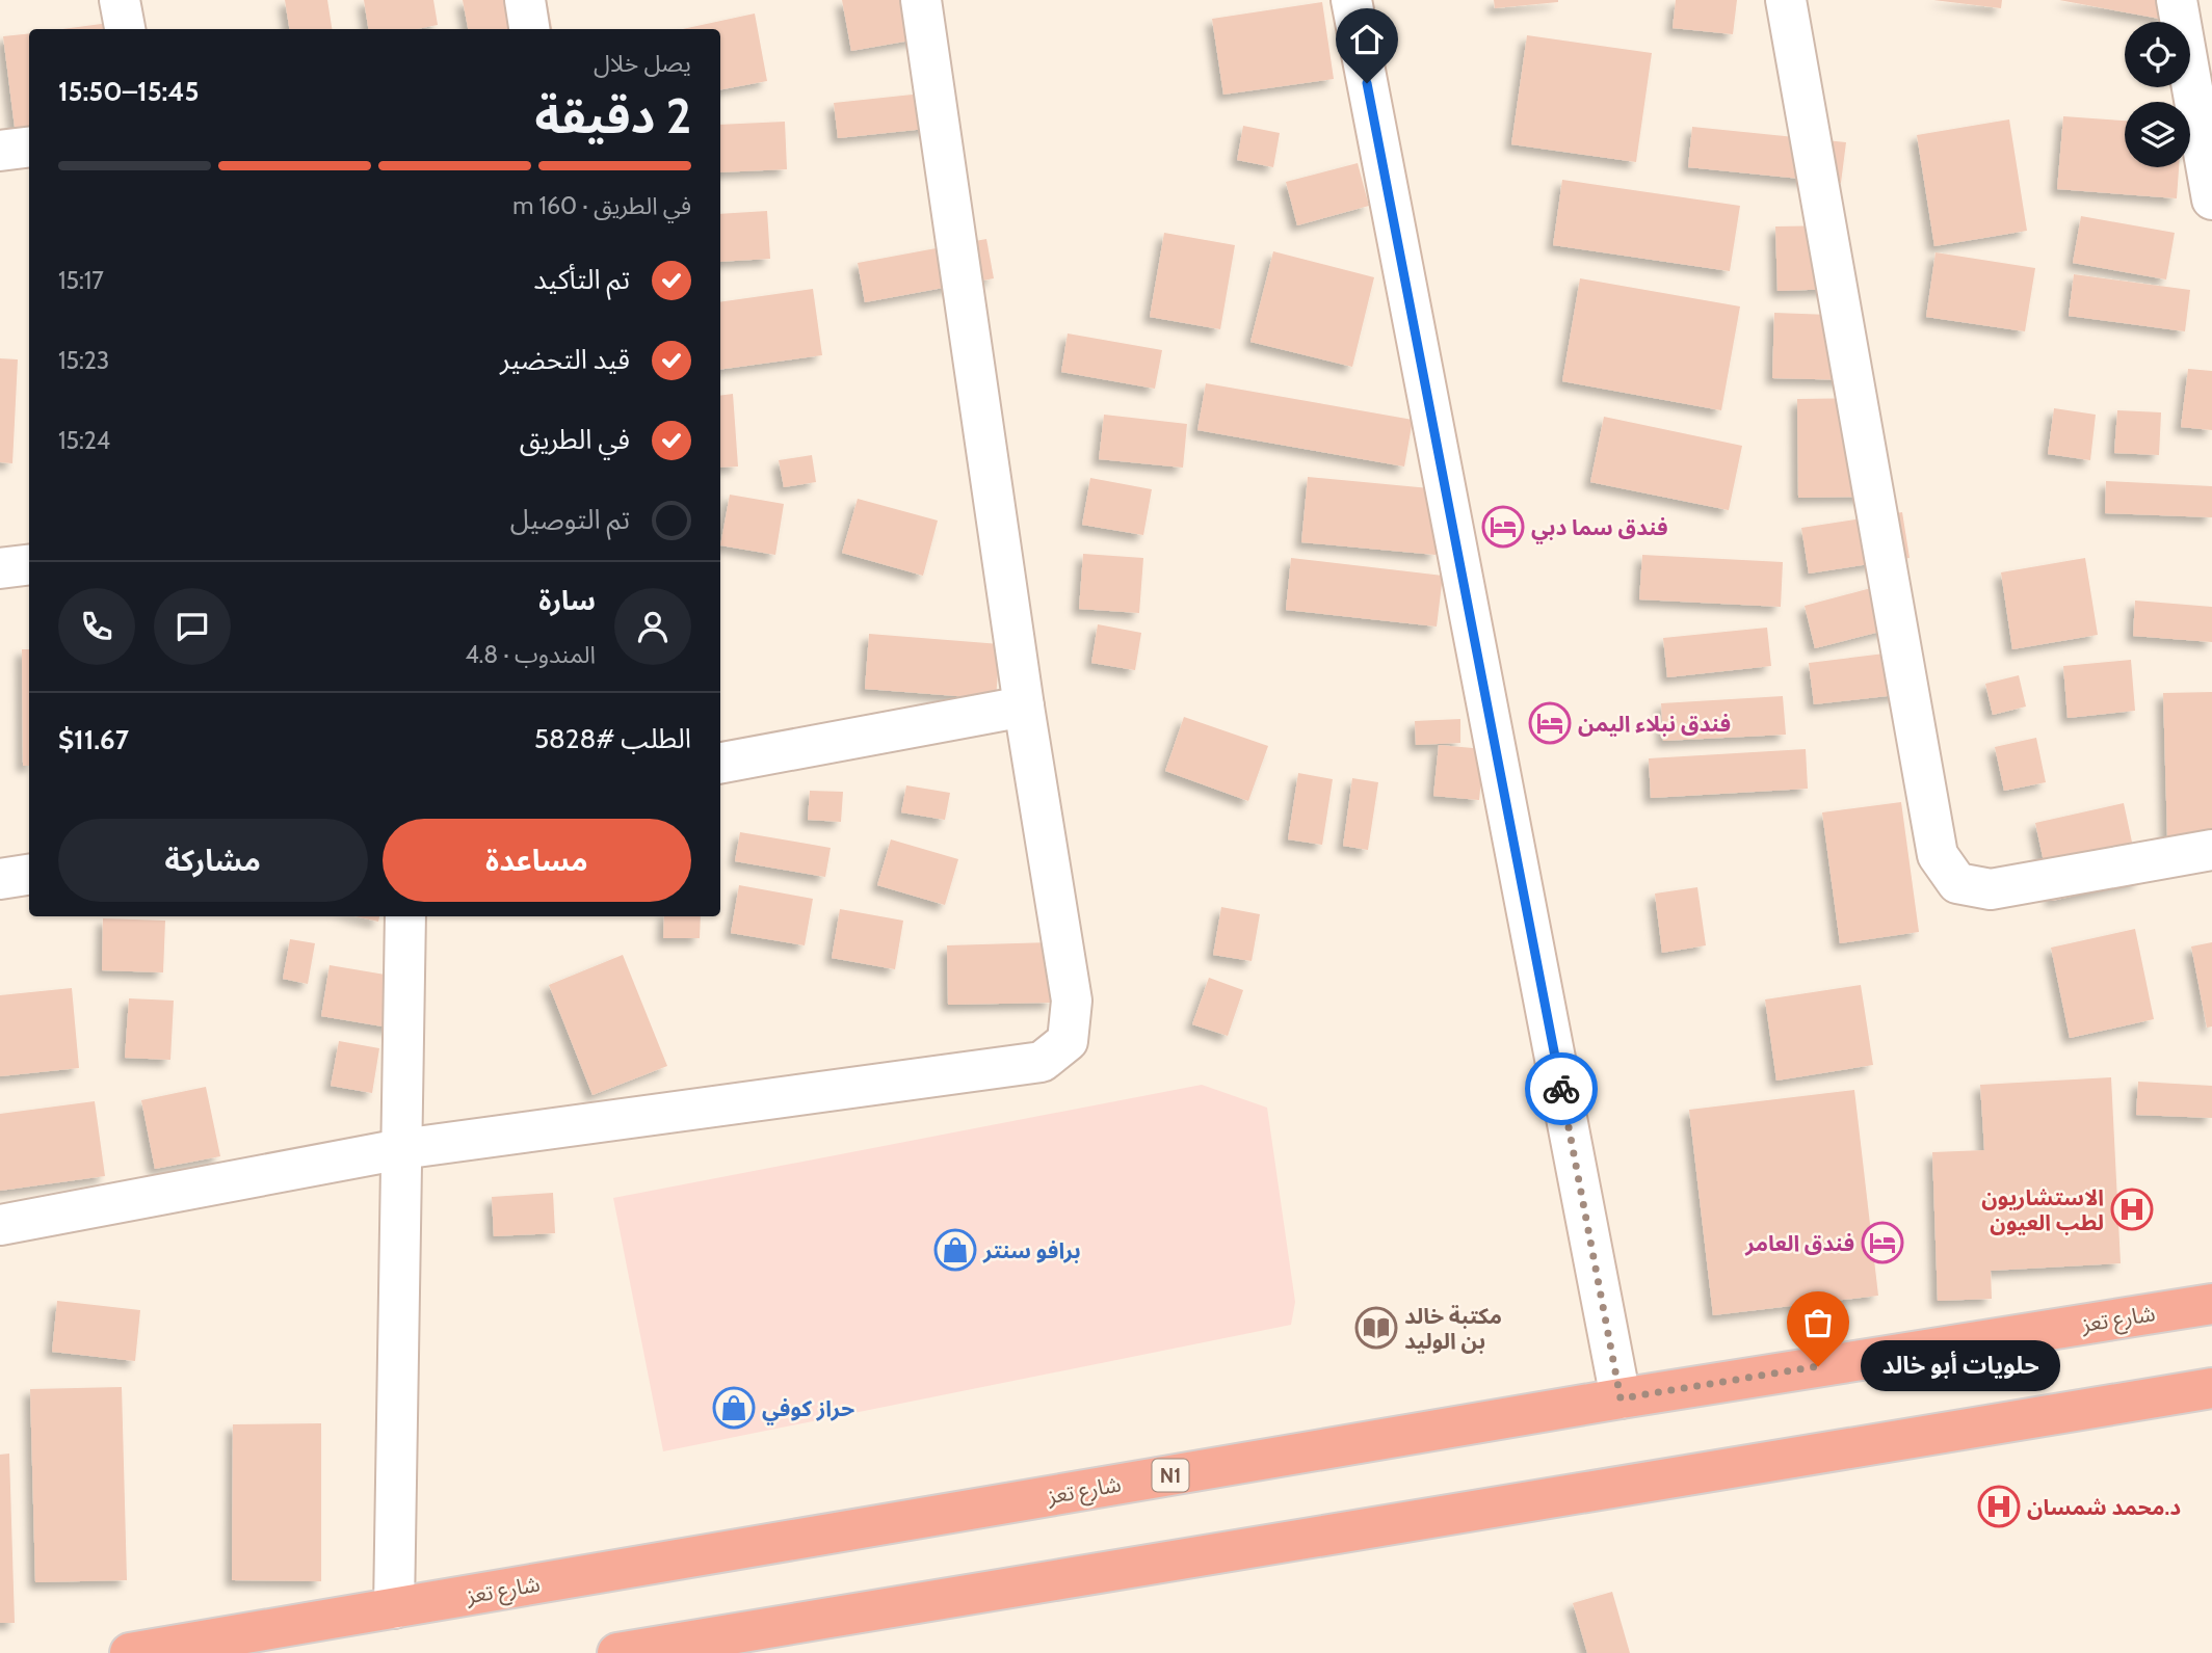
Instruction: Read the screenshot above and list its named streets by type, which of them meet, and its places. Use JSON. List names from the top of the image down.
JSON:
{
  "streets": {
    "highway": ["شارع تعز", "N1"]
  },
  "places": {
    "hotel": ["فندق سما دبي", "فندق نبلاء اليمن", "فندق العامر"],
    "hospital": ["الاستشاريون لطب العيون", "د.محمد شمسان"],
    "shop": ["برافو سنتر", "حراز كوفي"],
    "library": ["مكتبة خالد بن الوليد"],
    "other": ["حلويات أبو خالد"]
  },
  "page": {
    "heading": ["2 دقيقة", "يصل خلال", "15:45–15:50"],
    "panel": [
      "سارة",
      "المندوب · 4.8",
      "الطلب #5828",
      "$11.67"
    ],
    "bar": "في الطريق · 160 m",
    "list": [
      ["تم التأكيد", "15:17"],
      ["قيد التحضير", "15:23"],
      ["في الطريق", "15:24"],
      "تم التوصيل"
    ],
    "buttons": ["مساعدة", "مشاركة"],
    "bubble": "حلويات أبو خالد"
  }
}
